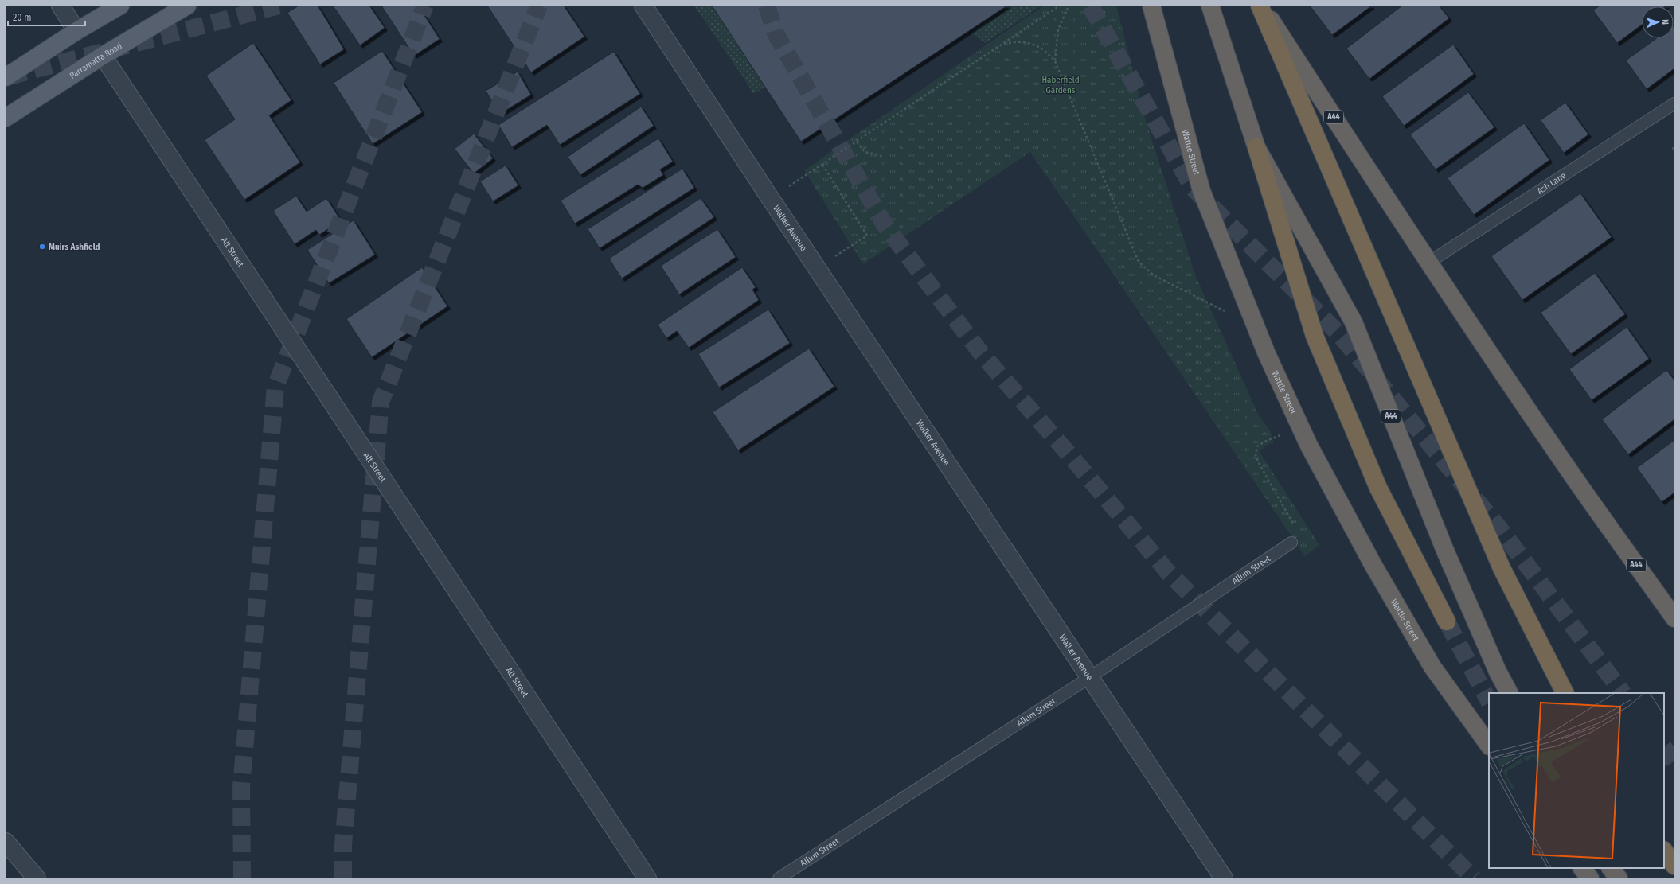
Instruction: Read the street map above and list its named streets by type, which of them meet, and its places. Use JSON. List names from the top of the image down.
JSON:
{
  "streets": {
    "highway": ["A44", "Wattle Street"],
    "main road": ["Parramatta Road"],
    "street": ["Walker Avenue", "Alt Street"],
    "lane": ["Ash Lane", "Allum Street"]
  },
  "crossings": [
    ["Parramatta Road", "Alt Street"],
    ["A44", "Ash Lane"],
    ["Walker Avenue", "Allum Street"]
  ],
  "parks": ["Haberfield Gardens"],
  "places": ["Muirs Ashfield"],
  "scale_bar": "20 m",
  "north": "right"
}
